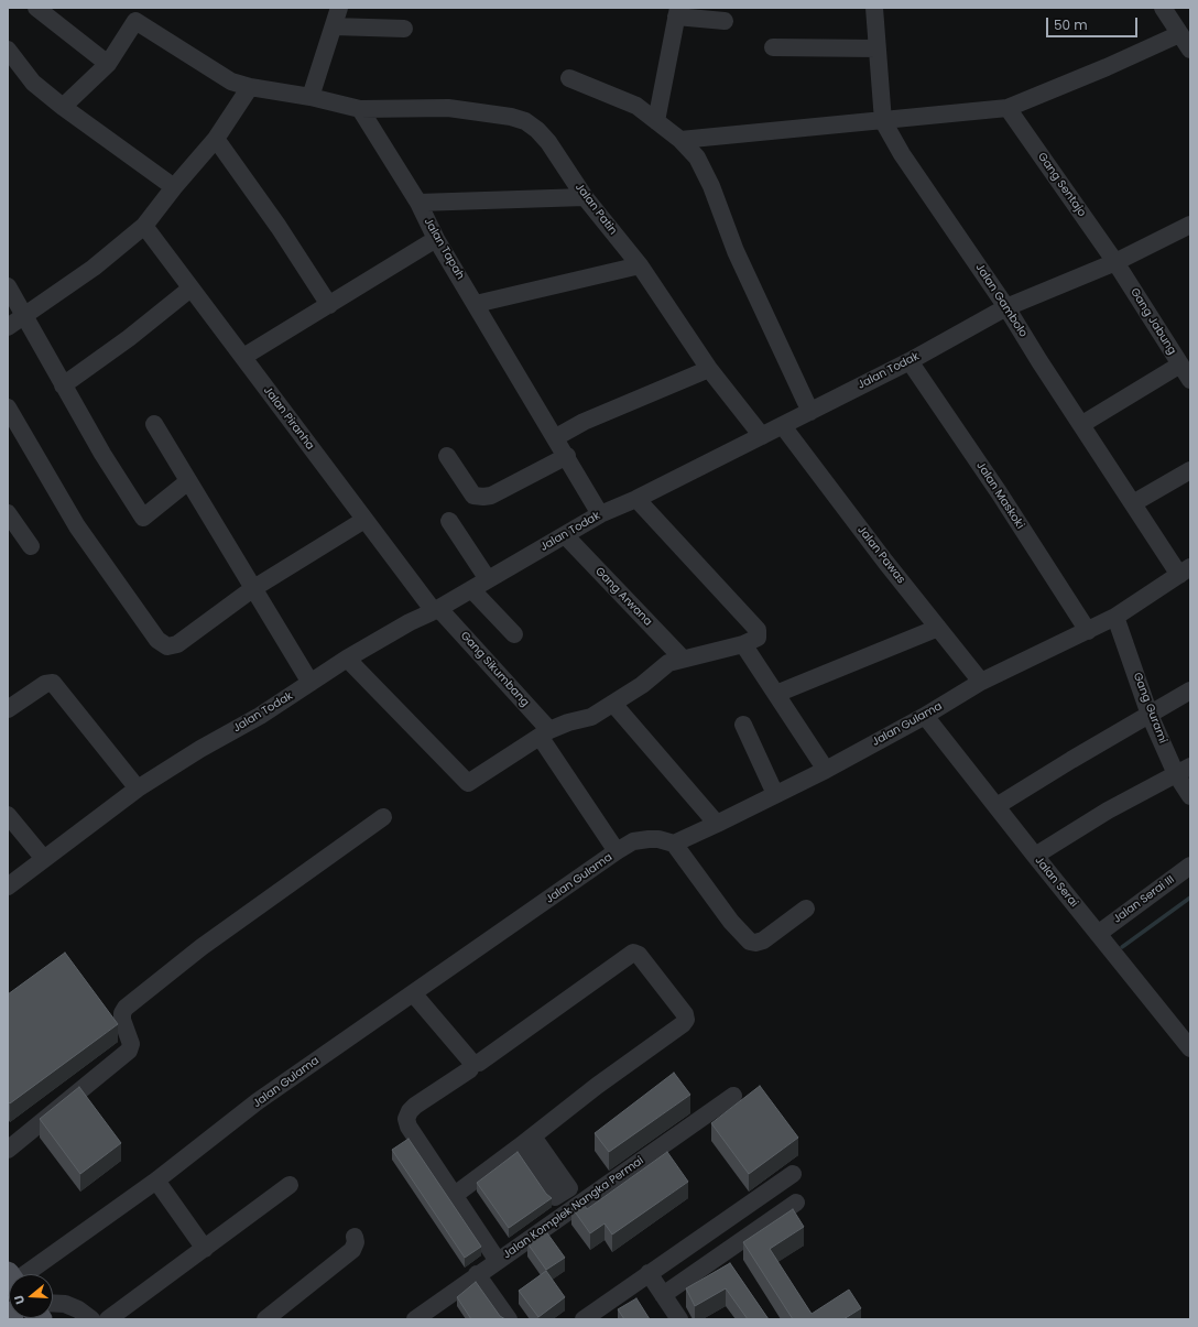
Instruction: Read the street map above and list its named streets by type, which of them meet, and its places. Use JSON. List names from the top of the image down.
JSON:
{
  "streets": {
    "street": [
      "Gang Sentajo",
      "Jalan Patin",
      "Jalan Tapah",
      "Jalan Gambolo",
      "Gang Jabung",
      "Jalan Todak",
      "Jalan Piranha",
      "Jalan Maskoki",
      "Jalan Pawas",
      "Gang Arwana",
      "Gang Sikumbang",
      "Gang Gurami",
      "Jalan Gulama",
      "Jalan Serai",
      "Jalan Serai III",
      "Jalan Komplek Nangka Permai"
    ]
  },
  "crossings": [
    ["Gang Sentajo", "Gang Jabung"],
    ["Gang Sentajo", "Jalan Todak"],
    ["Jalan Patin", "Jalan Tapah"],
    ["Jalan Patin", "Jalan Todak"],
    ["Jalan Tapah", "Jalan Todak"],
    ["Jalan Gambolo", "Jalan Todak"],
    ["Jalan Gambolo", "Jalan Gulama"],
    ["Gang Jabung", "Jalan Todak"],
    ["Jalan Todak", "Jalan Piranha"],
    ["Jalan Todak", "Jalan Maskoki"],
    ["Jalan Todak", "Jalan Pawas"],
    ["Jalan Todak", "Gang Arwana"],
    ["Jalan Todak", "Gang Sikumbang"],
    ["Jalan Piranha", "Gang Sikumbang"],
    ["Jalan Maskoki", "Jalan Gulama"],
    ["Jalan Pawas", "Jalan Gulama"],
    ["Gang Sikumbang", "Jalan Gulama"],
    ["Gang Gurami", "Jalan Gulama"],
    ["Jalan Gulama", "Jalan Serai"],
    ["Jalan Serai", "Jalan Serai III"]
  ],
  "scale_bar": "50 m",
  "north": "left"
}
